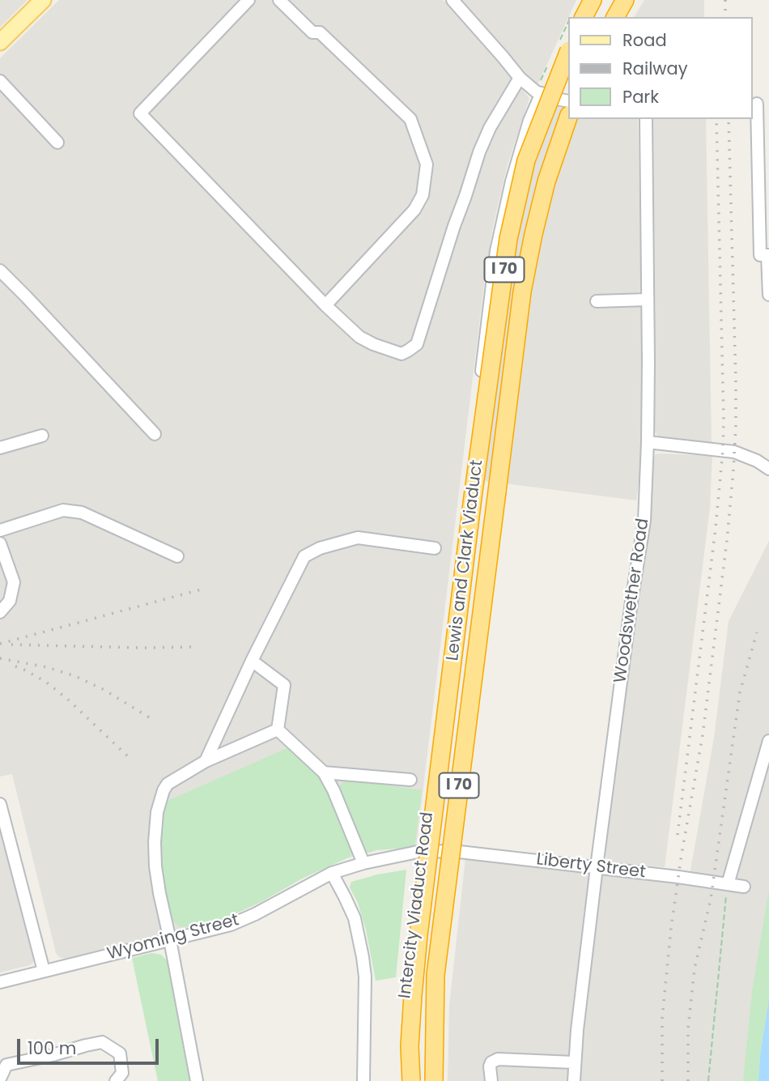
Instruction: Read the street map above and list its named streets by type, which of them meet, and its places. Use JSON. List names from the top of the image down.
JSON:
{
  "streets": {
    "highway": ["I 70", "Lewis and Clark Viaduct"],
    "street": [
      "Woodswether Road",
      "Liberty Street",
      "Intercity Viaduct Road",
      "Wyoming Street"
    ]
  },
  "crossings": [
    ["Woodswether Road", "Liberty Street"],
    ["Liberty Street", "Wyoming Street"],
    ["Intercity Viaduct Road", "Wyoming Street"]
  ],
  "legend": ["Road", "Railway", "Park"],
  "scale_bar": "100 m"
}
